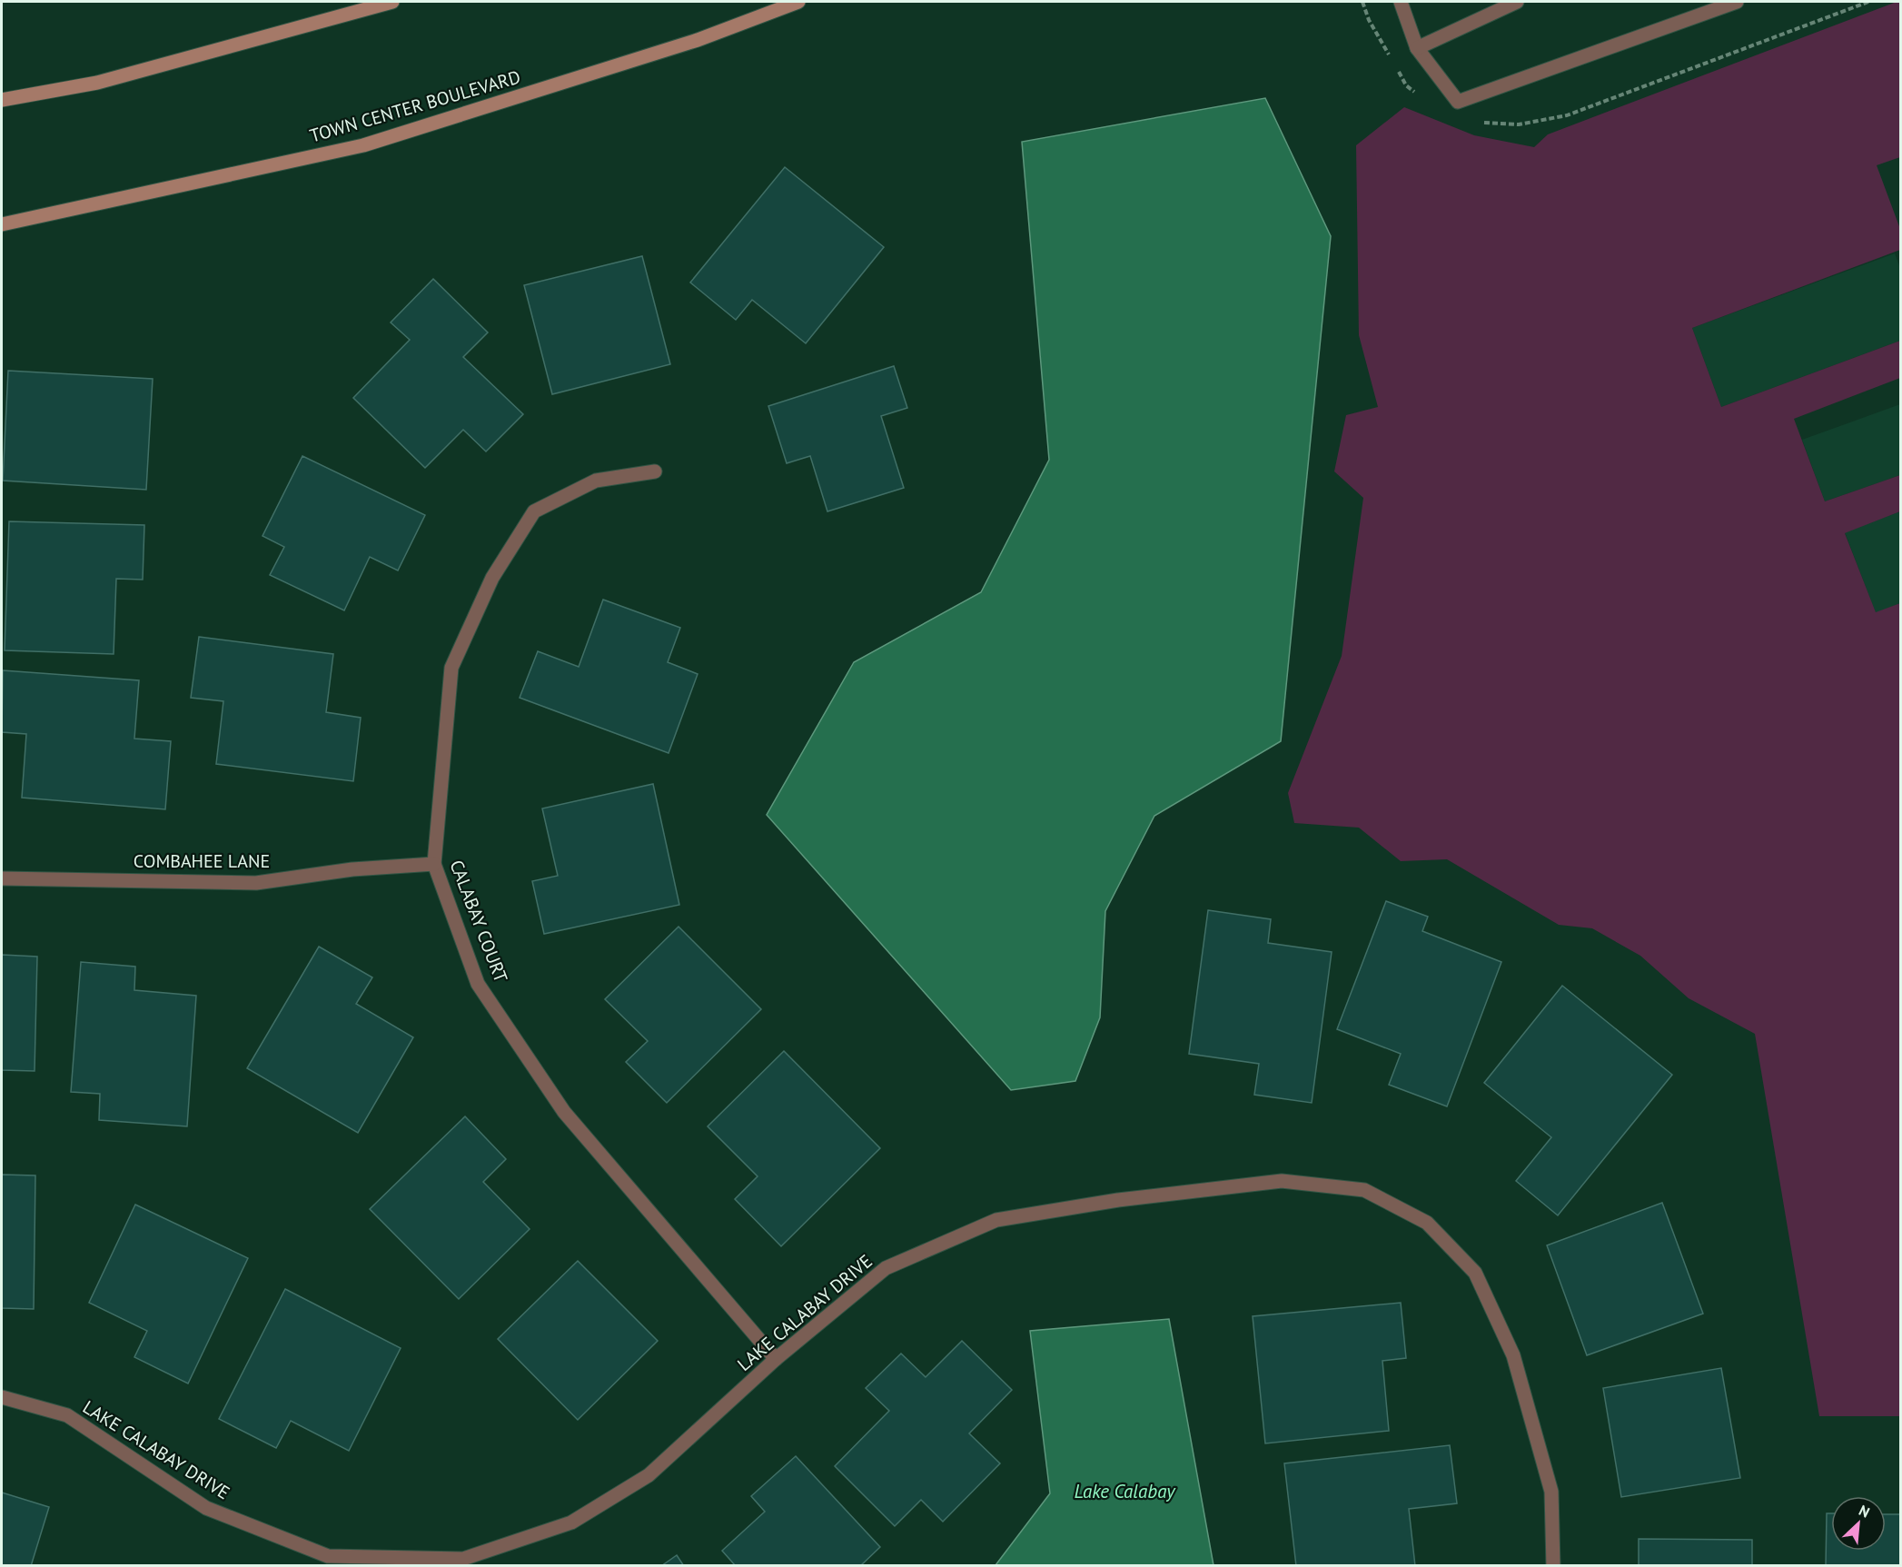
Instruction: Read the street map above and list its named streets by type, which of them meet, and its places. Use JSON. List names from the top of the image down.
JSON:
{
  "streets": {
    "street": [
      "TOWN CENTER BOULEVARD",
      "COMBAHEE LANE",
      "CALABAY COURT",
      "LAKE CALABAY DRIVE"
    ]
  },
  "crossings": [
    ["COMBAHEE LANE", "CALABAY COURT"],
    ["CALABAY COURT", "LAKE CALABAY DRIVE"]
  ],
  "water": ["Lake Calabay"],
  "north": "top right"
}
